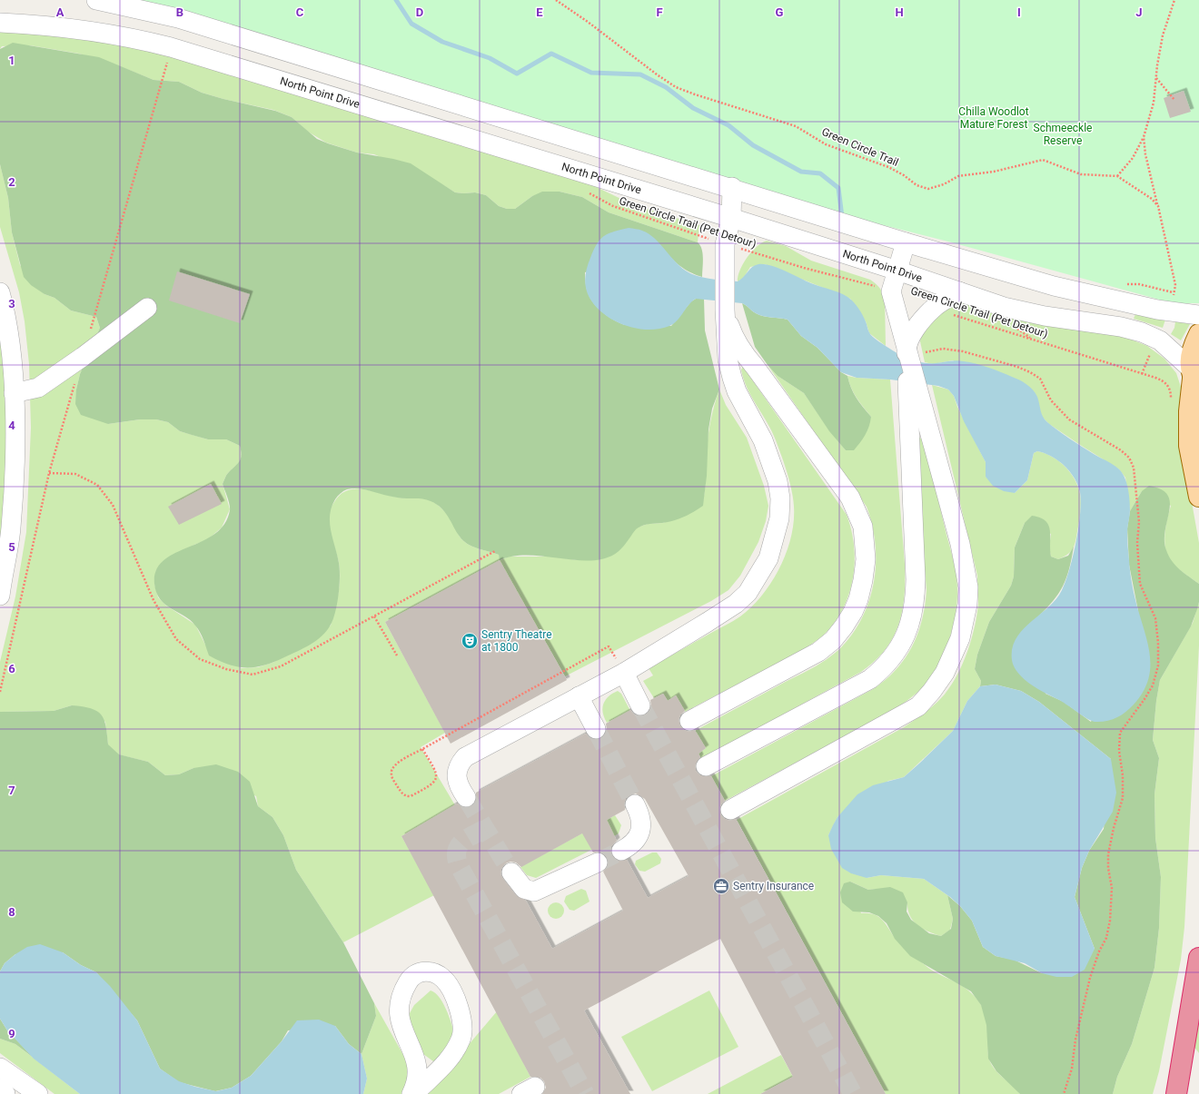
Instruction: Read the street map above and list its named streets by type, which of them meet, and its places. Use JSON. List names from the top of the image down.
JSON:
{
  "streets": {
    "street": ["North Point Drive"],
    "path": ["Green Circle Trail", "Green Circle Trail (Pet Detour)"]
  },
  "parks": ["Chilla Woodlot Mature Forest", "Schmeeckle Reserve"],
  "places": {
    "theatre": ["Sentry Theatre at 1800"],
    "office": ["Sentry Insurance"]
  },
  "grid": {
    "columns": [
      "A",
      "B",
      "C",
      "D",
      "E",
      "F",
      "G",
      "H",
      "I",
      "J"
    ],
    "rows": [
      "1",
      "2",
      "3",
      "4",
      "5",
      "6",
      "7",
      "8",
      "9"
    ]
  }
}
